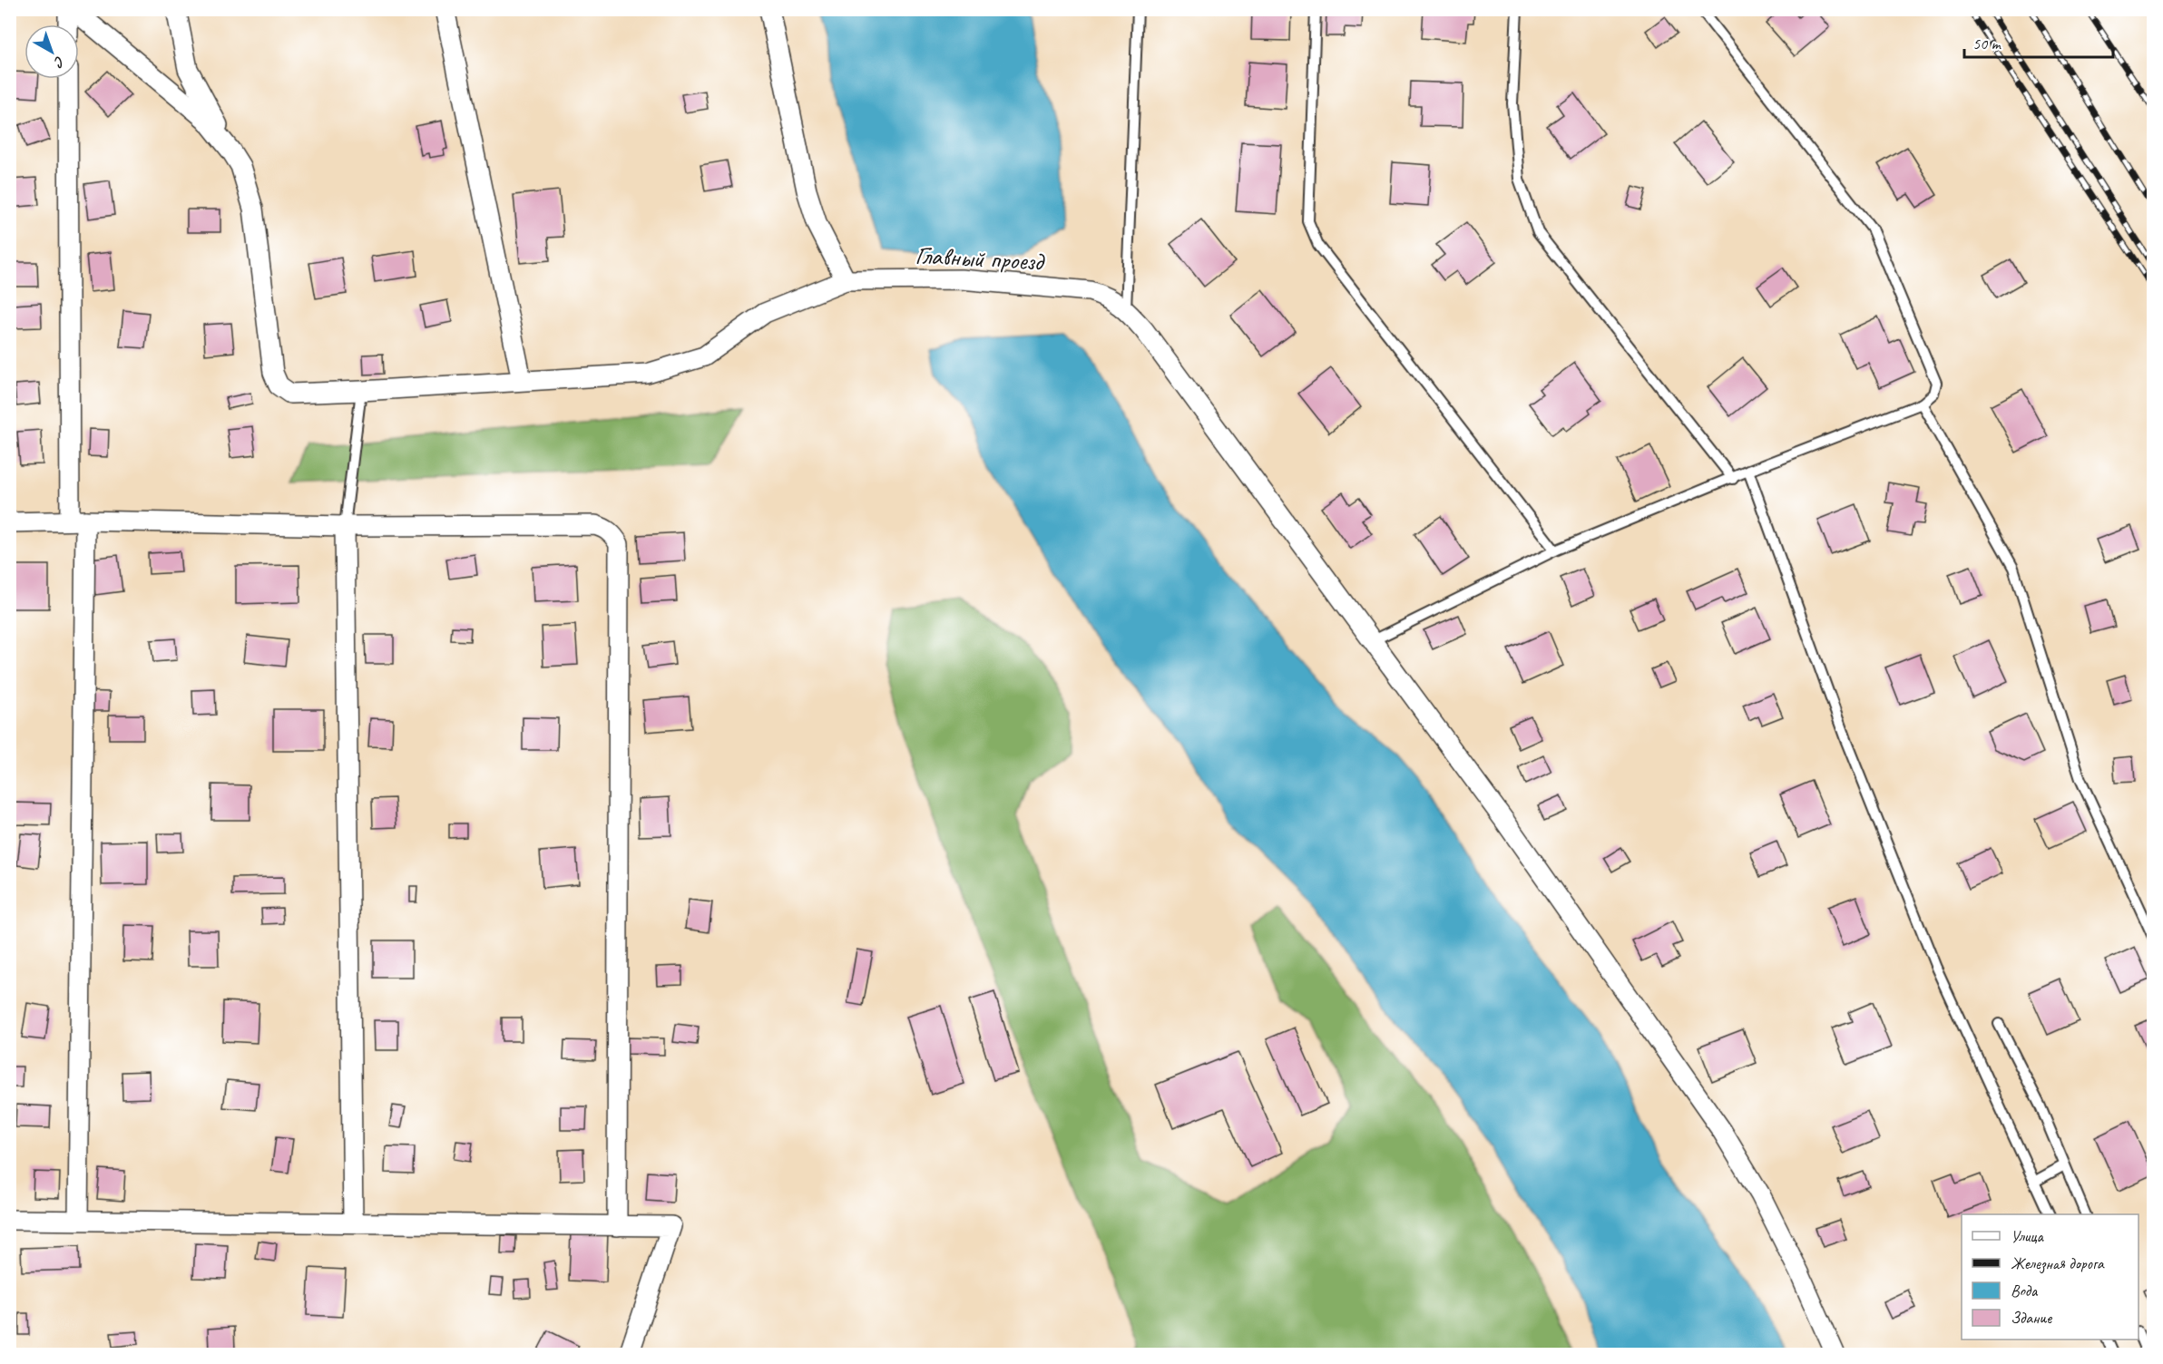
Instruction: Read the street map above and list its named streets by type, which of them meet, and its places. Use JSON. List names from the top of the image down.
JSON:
{
  "streets": {
    "street": ["Главный проезд"]
  },
  "legend": [
    "Улица",
    "Железная дорога",
    "Вода",
    "Здание"
  ],
  "scale_bar": "50 m",
  "north": "bottom right"
}
